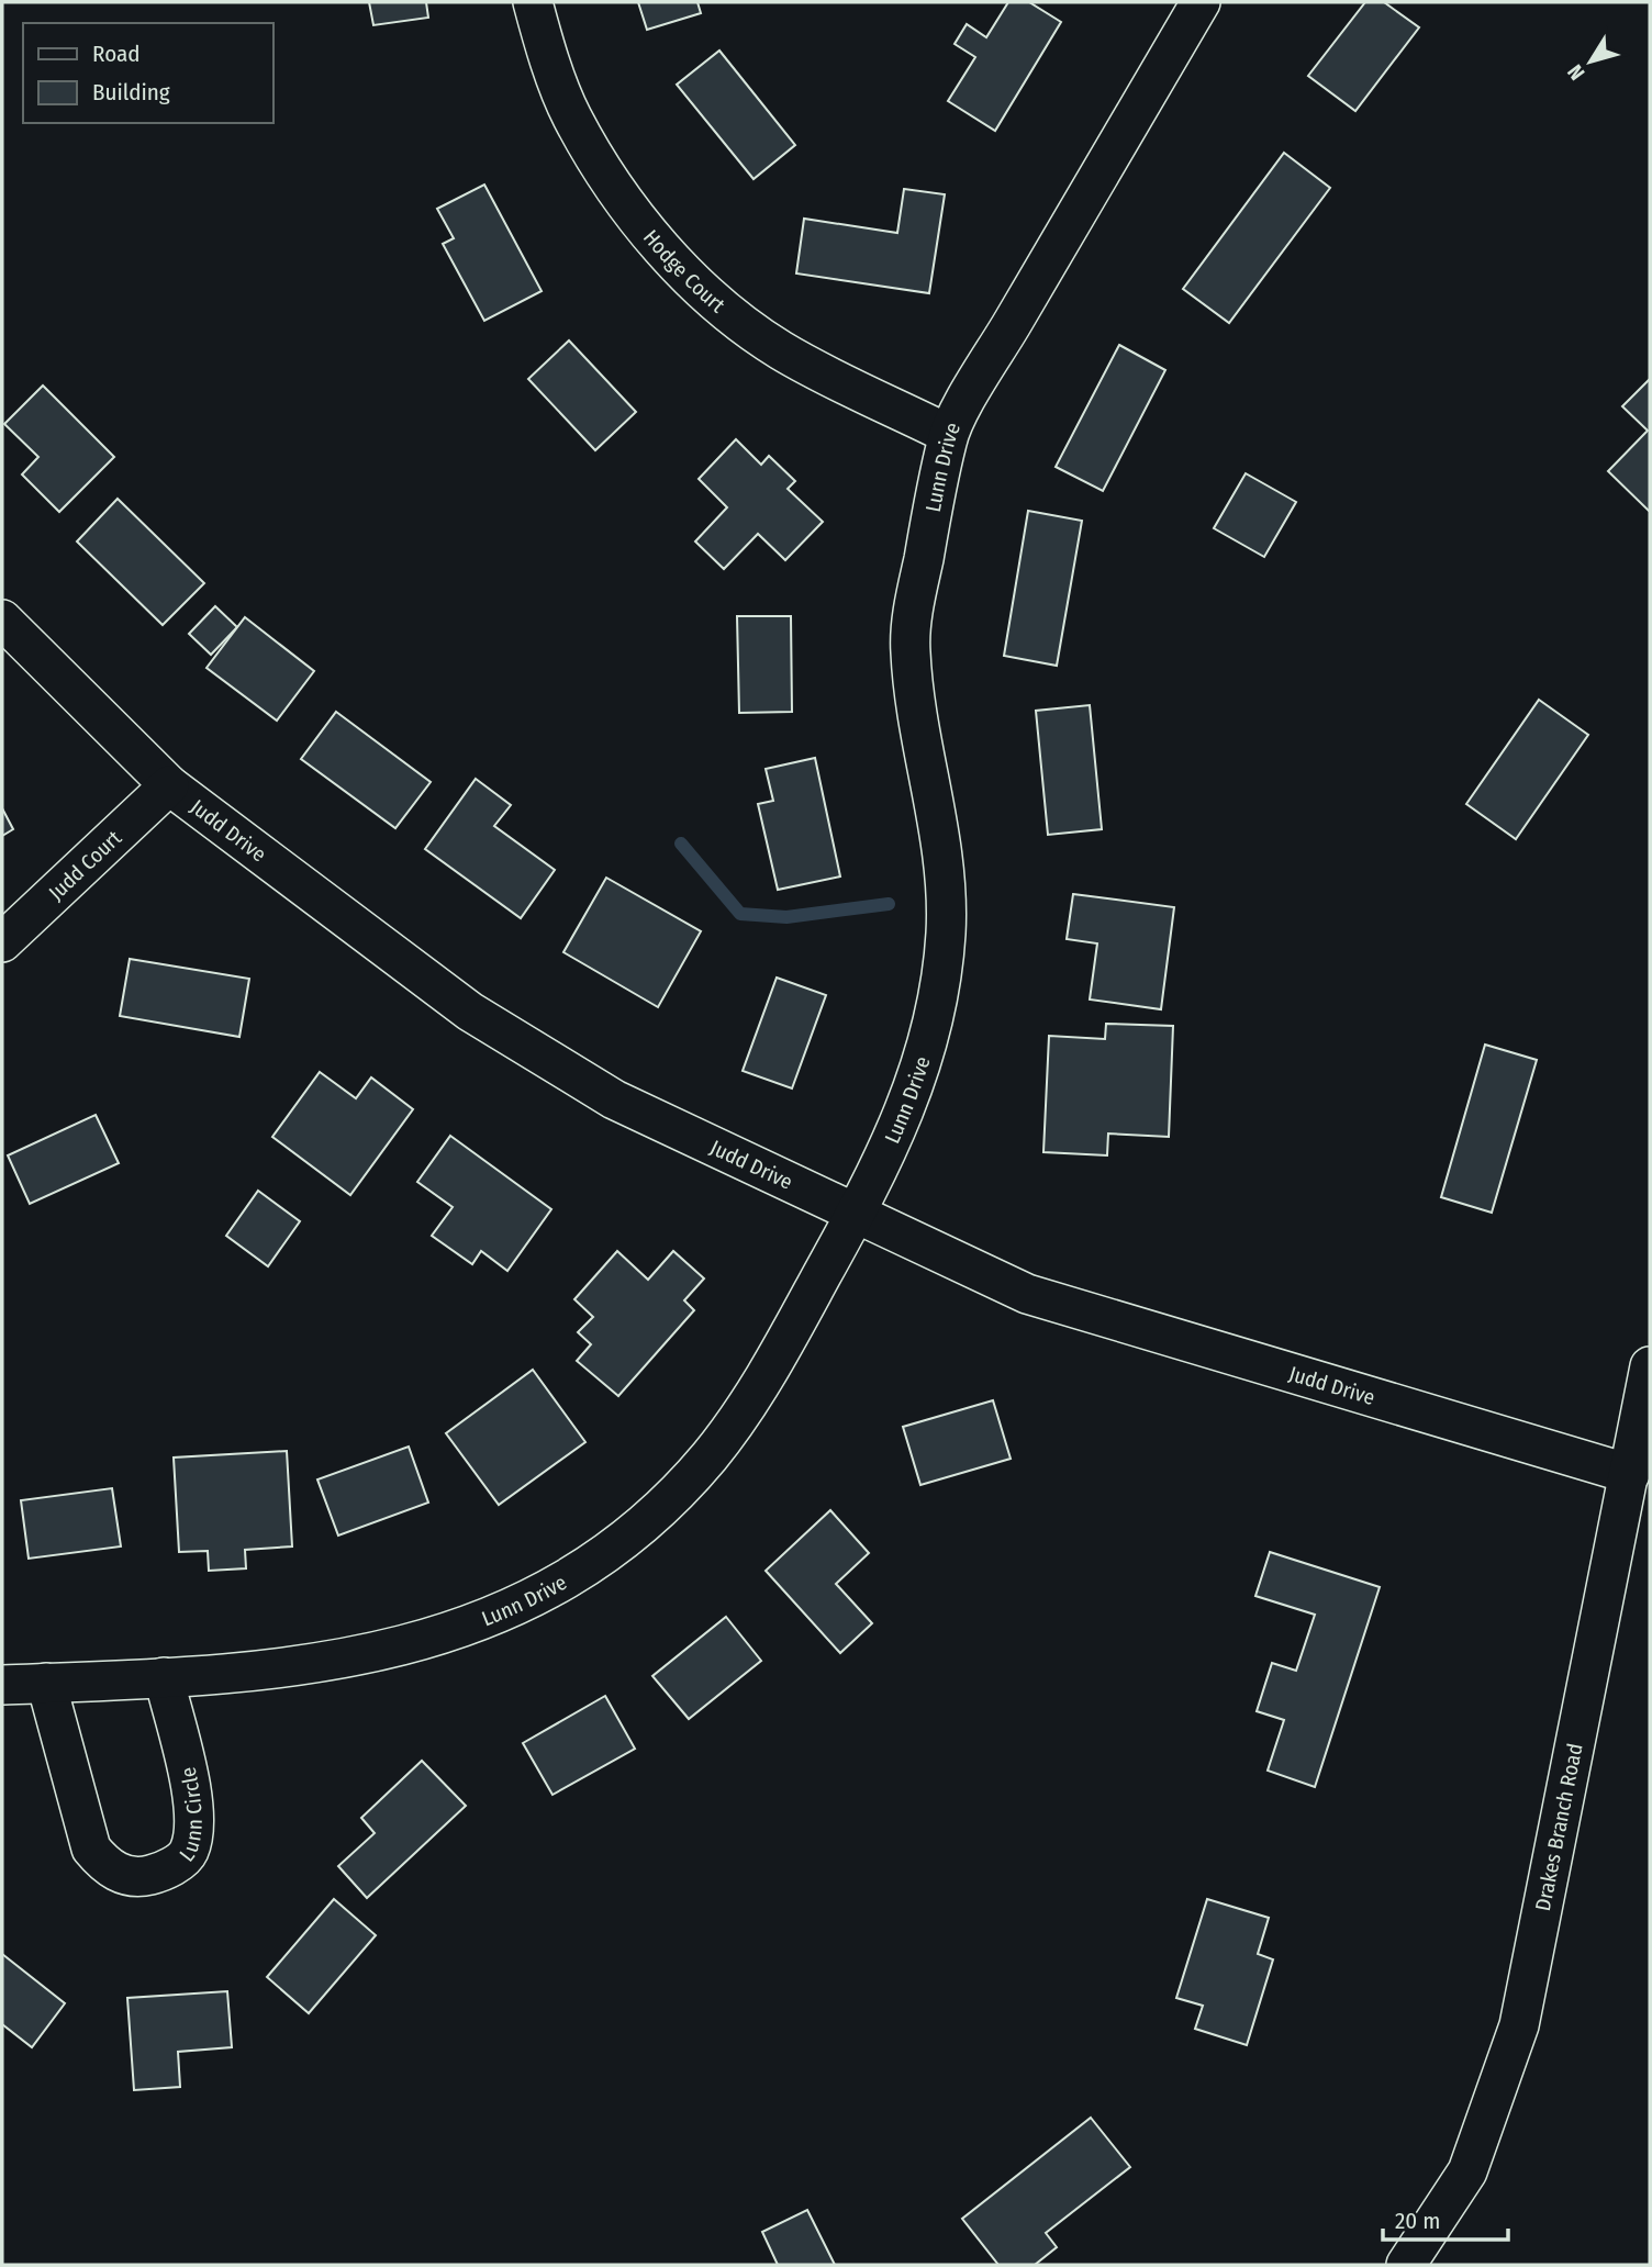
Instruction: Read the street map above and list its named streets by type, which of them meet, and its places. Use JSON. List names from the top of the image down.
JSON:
{
  "streets": {
    "street": [
      "Hodge Court",
      "Lunn Drive",
      "Judd Drive",
      "Judd Court",
      "Lunn Circle",
      "Drakes Branch Road"
    ]
  },
  "crossings": [
    ["Hodge Court", "Lunn Drive"],
    ["Lunn Drive", "Judd Drive"],
    ["Lunn Drive", "Lunn Circle"],
    ["Judd Drive", "Judd Court"],
    ["Judd Drive", "Drakes Branch Road"]
  ],
  "legend": ["Road", "Building"],
  "scale_bar": "20 m",
  "north": "bottom left"
}
